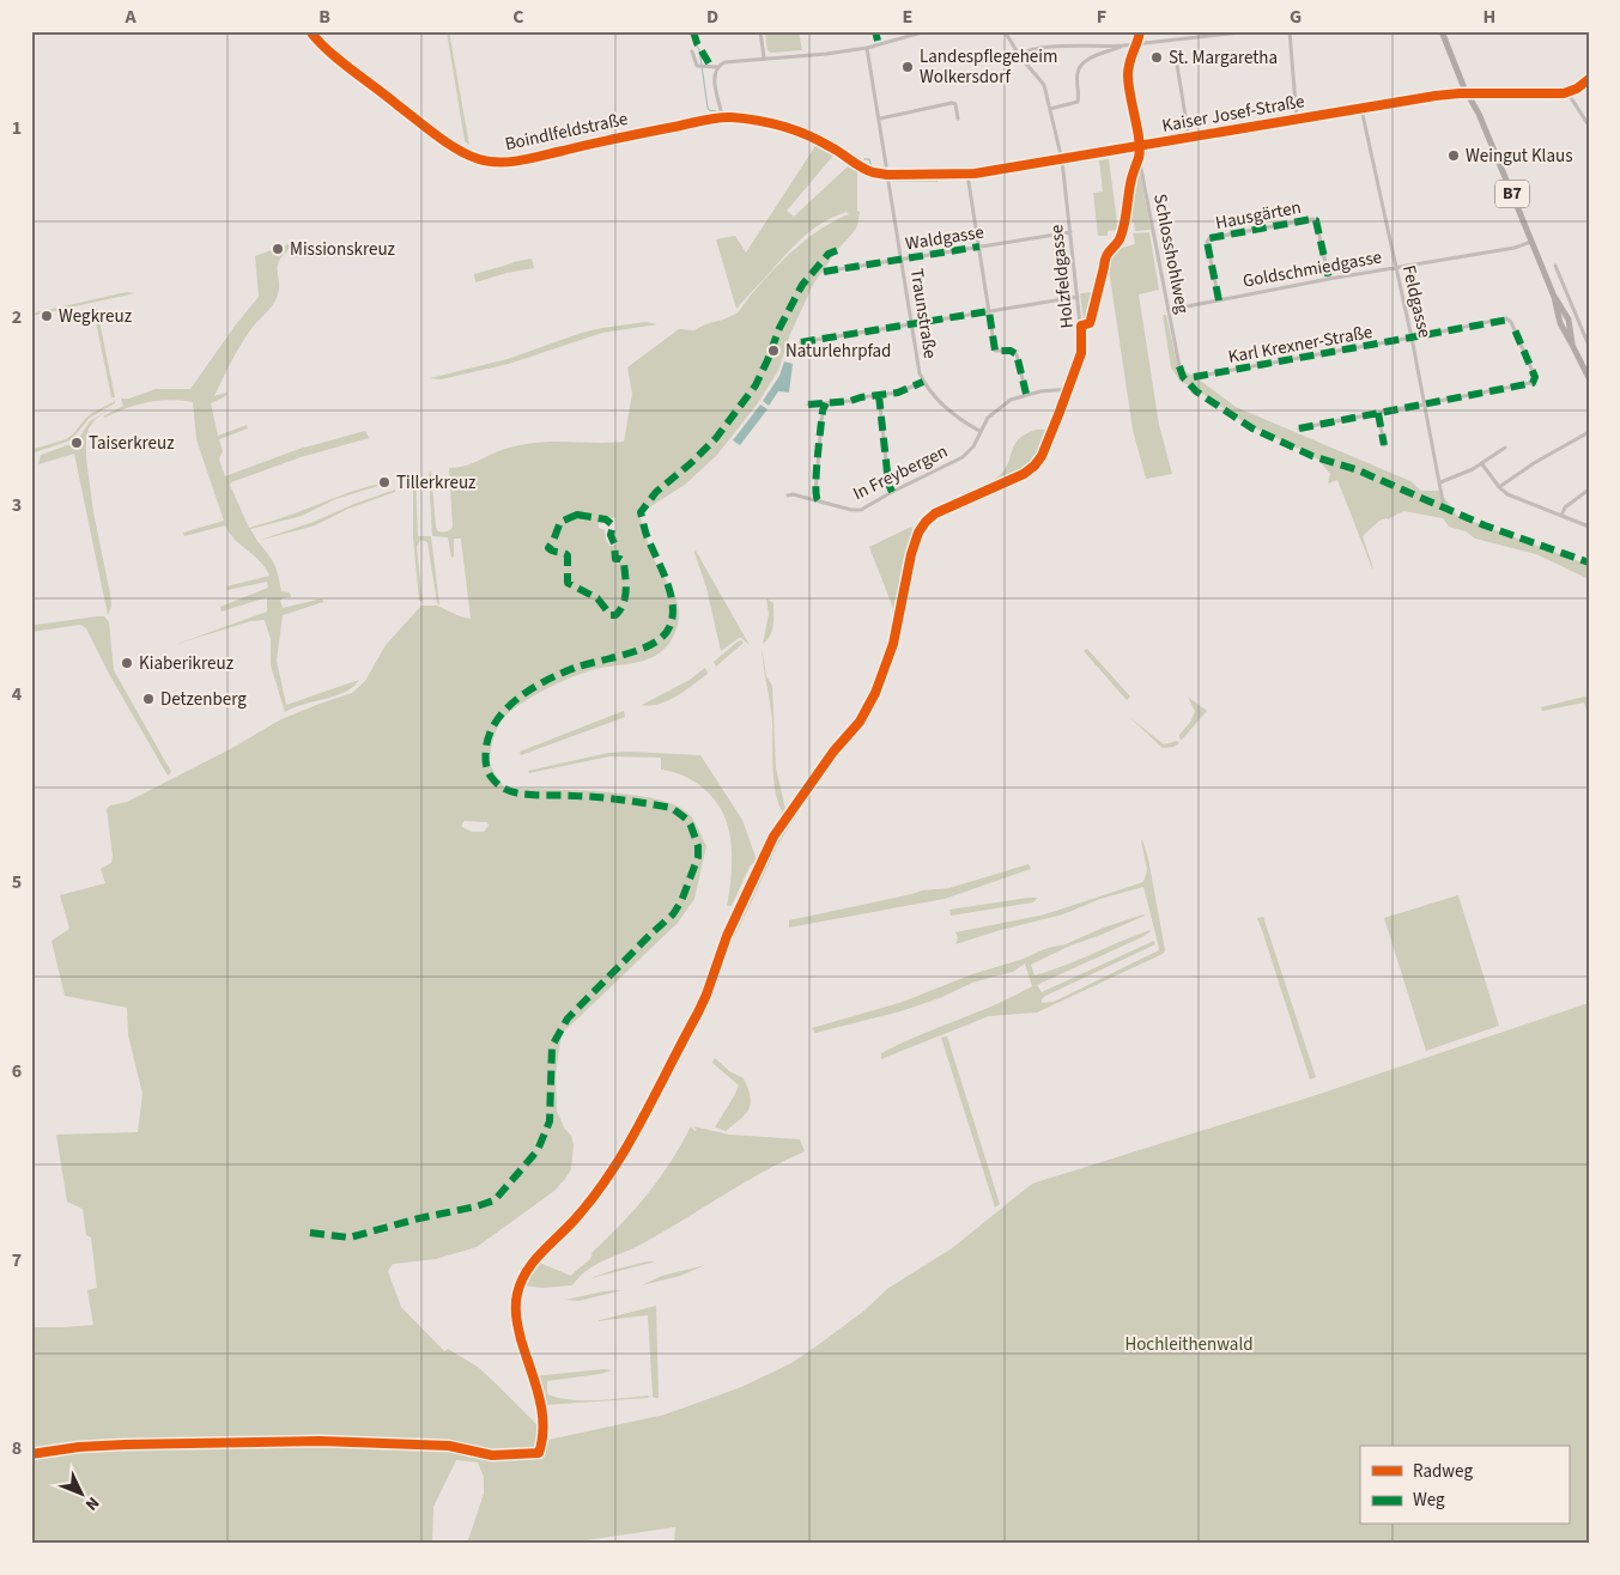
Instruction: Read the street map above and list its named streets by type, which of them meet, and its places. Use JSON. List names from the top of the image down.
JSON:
{
  "streets": {
    "main road": ["B7"],
    "street": [
      "Kaiser Josef-Straße",
      "Boindlfeldstraße",
      "Hausgärten",
      "Waldgasse",
      "Schlosshohlweg",
      "Goldschmiedgasse",
      "Holzfeldgasse",
      "Feldgasse",
      "Traunstraße",
      "Karl Krexner-Straße",
      "In Freybergen"
    ]
  },
  "crossings": [
    ["Kaiser Josef-Straße", "Boindlfeldstraße"],
    ["Kaiser Josef-Straße", "B7"],
    ["Kaiser Josef-Straße", "Schlosshohlweg"],
    ["Kaiser Josef-Straße", "Holzfeldgasse"],
    ["Kaiser Josef-Straße", "Feldgasse"],
    ["Kaiser Josef-Straße", "Traunstraße"],
    ["B7", "Goldschmiedgasse"],
    ["Hausgärten", "Goldschmiedgasse"],
    ["Waldgasse", "Holzfeldgasse"],
    ["Waldgasse", "Traunstraße"],
    ["Schlosshohlweg", "Goldschmiedgasse"],
    ["Goldschmiedgasse", "Feldgasse"],
    ["Holzfeldgasse", "In Freybergen"],
    ["Feldgasse", "Karl Krexner-Straße"],
    ["Traunstraße", "In Freybergen"]
  ],
  "parks": ["Hochleithenwald"],
  "places": [
    "St. Margaretha",
    "Landespflegeheim Wolkersdorf",
    "Weingut Klaus",
    "Missionskreuz",
    "Wegkreuz",
    "Naturlehrpfad",
    "Taiserkreuz",
    "Tillerkreuz",
    "Kiaberikreuz",
    "Detzenberg"
  ],
  "legend": ["Radweg", "Weg"],
  "north": "bottom right",
  "grid": {
    "columns": [
      "A",
      "B",
      "C",
      "D",
      "E",
      "F",
      "G",
      "H"
    ],
    "rows": [
      "1",
      "2",
      "3",
      "4",
      "5",
      "6",
      "7",
      "8"
    ]
  }
}
